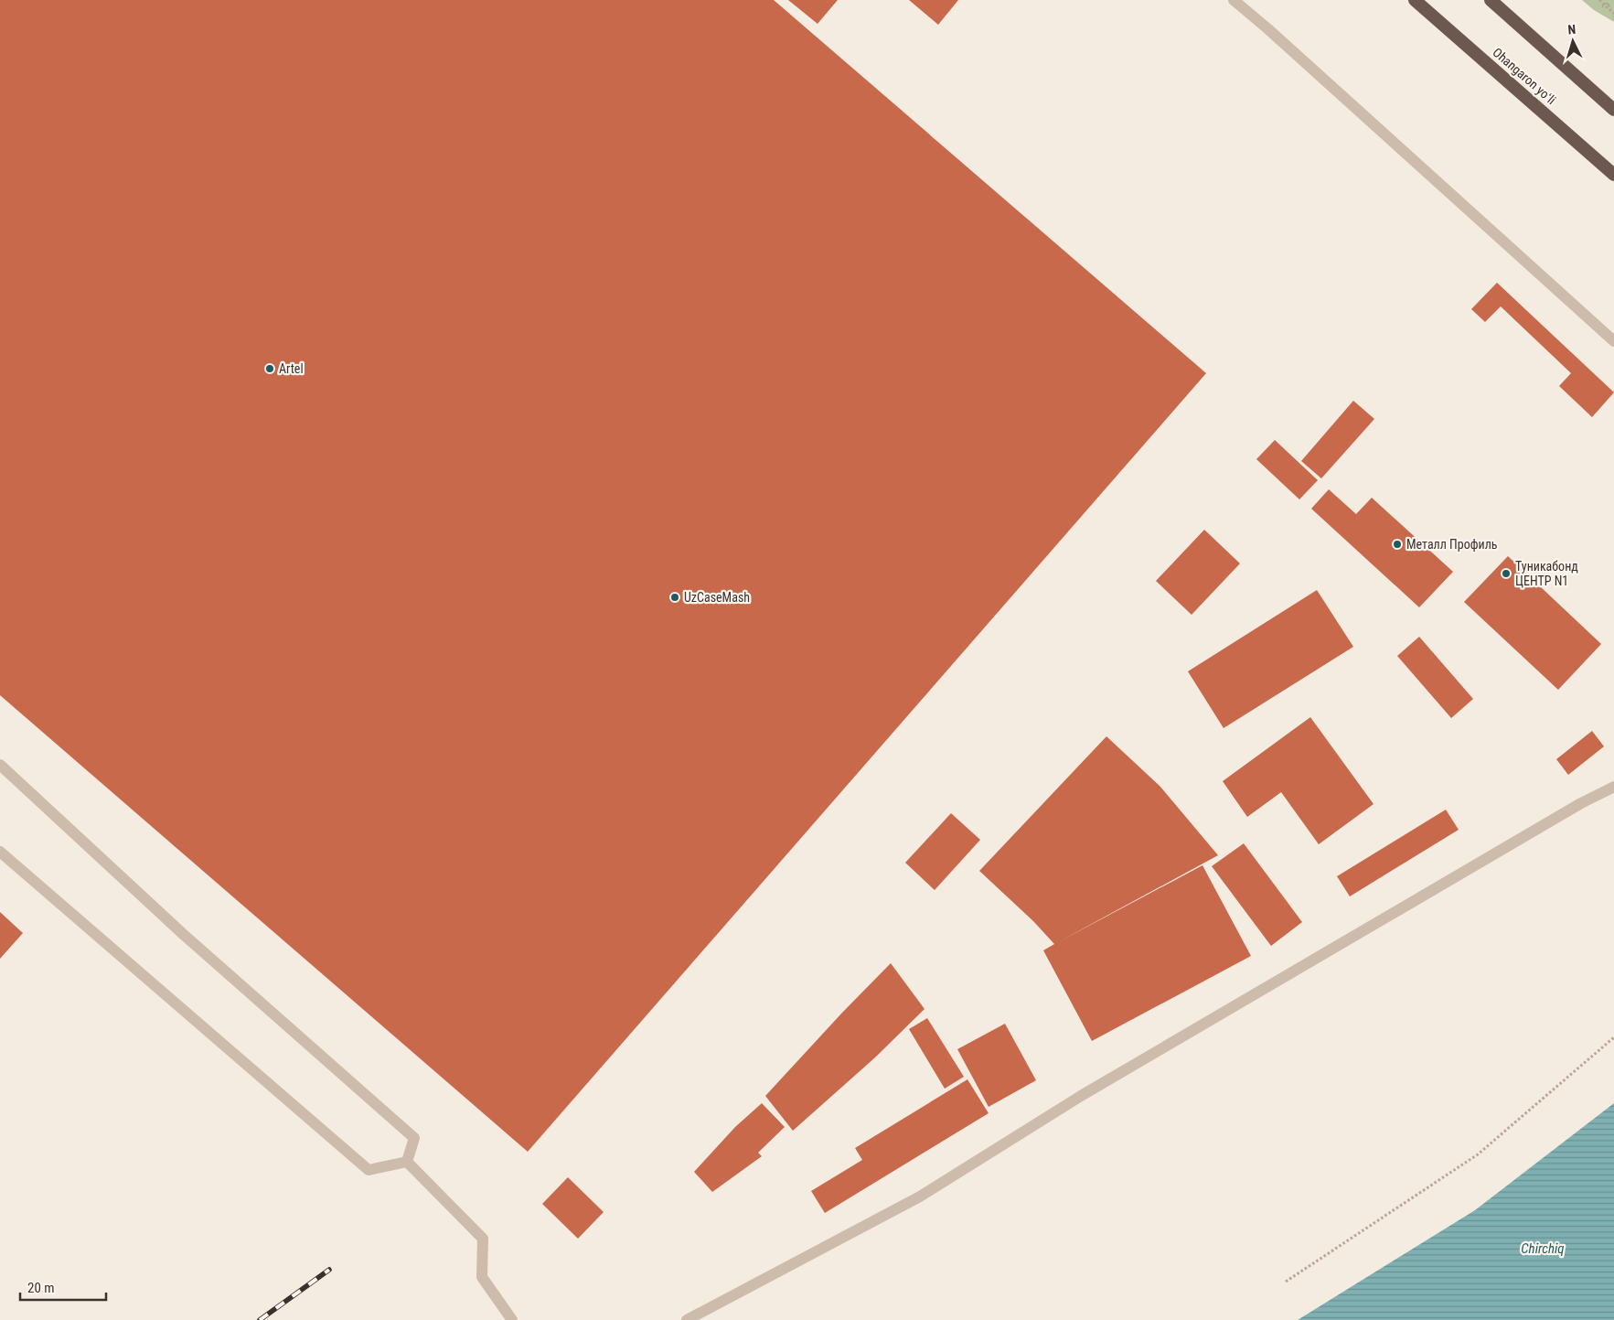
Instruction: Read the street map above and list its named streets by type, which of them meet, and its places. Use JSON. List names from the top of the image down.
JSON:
{
  "streets": {
    "highway": ["Ohangaron yoʻli"]
  },
  "water": ["Chirchiq"],
  "places": [
    "Artel",
    "Металл Профиль",
    "Туникабонд ЦЕНТР N1",
    "UzCaseMash"
  ],
  "scale_bar": "20 m",
  "north": "top"
}
